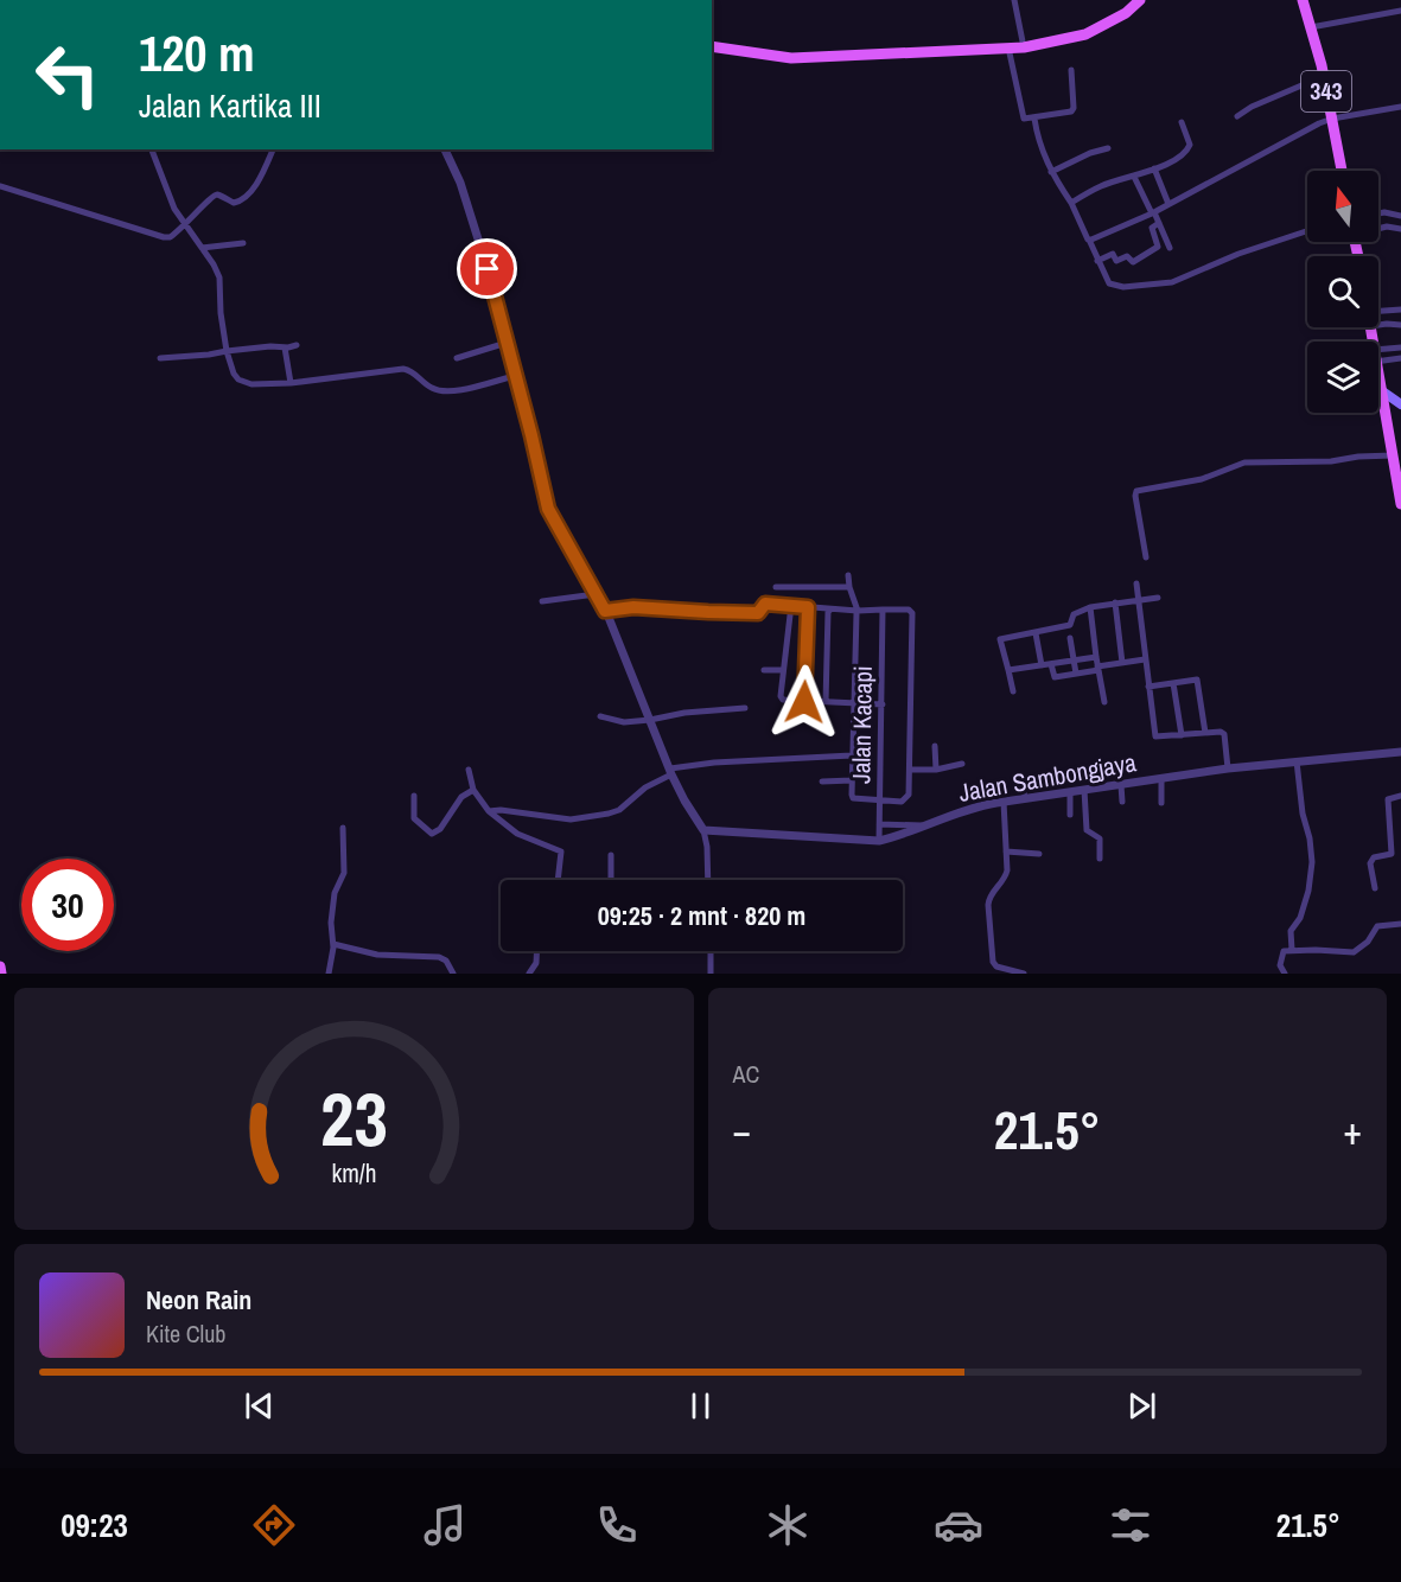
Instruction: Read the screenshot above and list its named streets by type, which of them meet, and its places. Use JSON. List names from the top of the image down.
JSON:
{
  "streets": {
    "main road": ["343"],
    "street": ["Jalan Kacapi", "Jalan Sambongjaya"]
  },
  "crossings": [
    ["Jalan Kacapi", "Jalan Sambongjaya"]
  ],
  "north": "top",
  "page": {
    "turn": ["120 m", "Jalan Kartika III"],
    "limit": "30",
    "trip": "09:25 · 2 mnt · 820 m",
    "tile": "AC",
    "heat": ["−", "21.5°", "+"],
    "song": ["Neon Rain", "Kite Club"],
    "tabs": ["09:23", "21.5°"],
    "gauge": ["23", "km/h"]
  }
}
